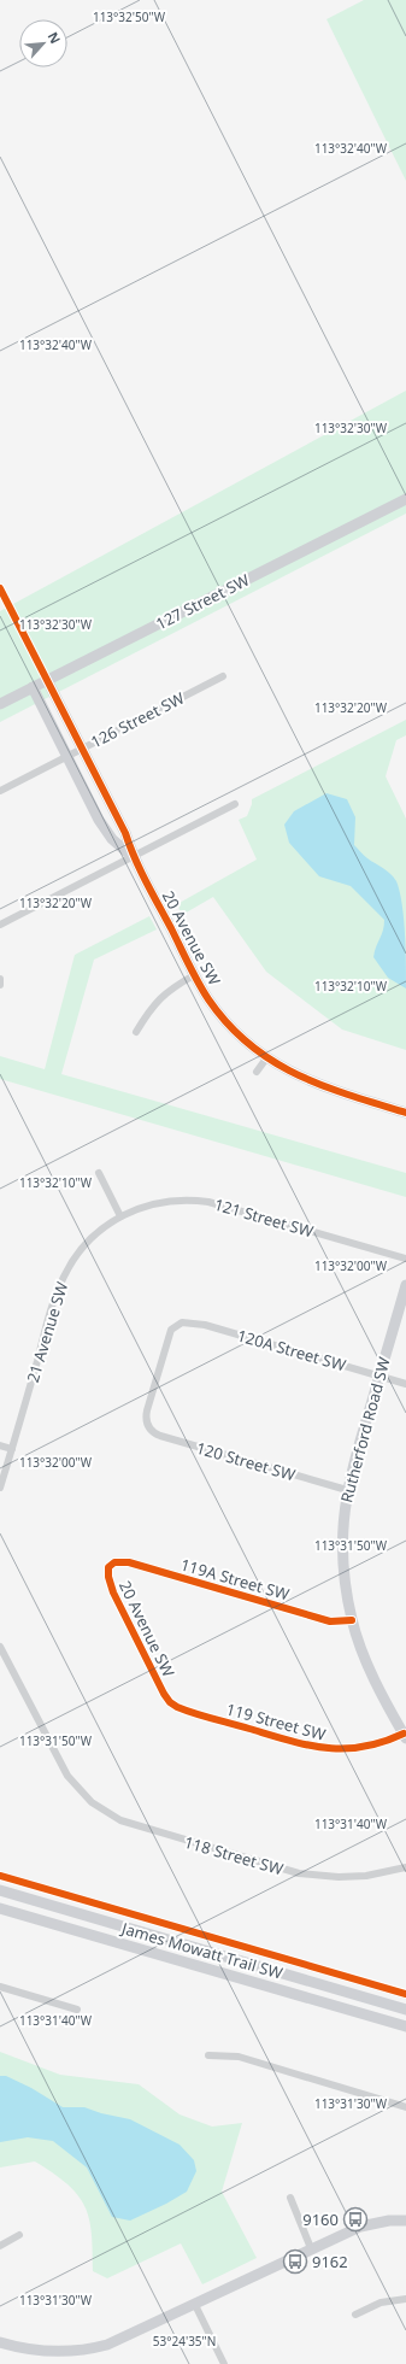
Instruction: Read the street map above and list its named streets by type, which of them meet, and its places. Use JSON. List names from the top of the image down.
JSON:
{
  "streets": {
    "street": [
      "127 Street SW",
      "126 Street SW",
      "20 Avenue SW",
      "121 Street SW",
      "21 Avenue SW",
      "120A Street SW",
      "Rutherford Road SW",
      "120 Street SW",
      "119A Street SW",
      "119 Street SW",
      "118 Street SW",
      "James Mowatt Trail SW"
    ]
  },
  "crossings": [
    ["127 Street SW", "20 Avenue SW"],
    ["126 Street SW", "20 Avenue SW"],
    ["20 Avenue SW", "119A Street SW"],
    ["20 Avenue SW", "119 Street SW"],
    ["121 Street SW", "21 Avenue SW"],
    ["120A Street SW", "Rutherford Road SW"],
    ["120A Street SW", "120 Street SW"],
    ["Rutherford Road SW", "120 Street SW"],
    ["Rutherford Road SW", "119A Street SW"],
    ["Rutherford Road SW", "119 Street SW"]
  ],
  "places": {
    "bus stop": ["9160", "9162"]
  },
  "north": "top right",
  "coordinates": [
    "113°32'50\"W",
    "113°32'40\"W",
    "113°32'30\"W",
    "113°32'20\"W",
    "113°32'10\"W",
    "113°32'00\"W",
    "113°31'50\"W",
    "113°31'40\"W",
    "113°31'30\"W",
    "53°24'35\"N"
  ]
}
